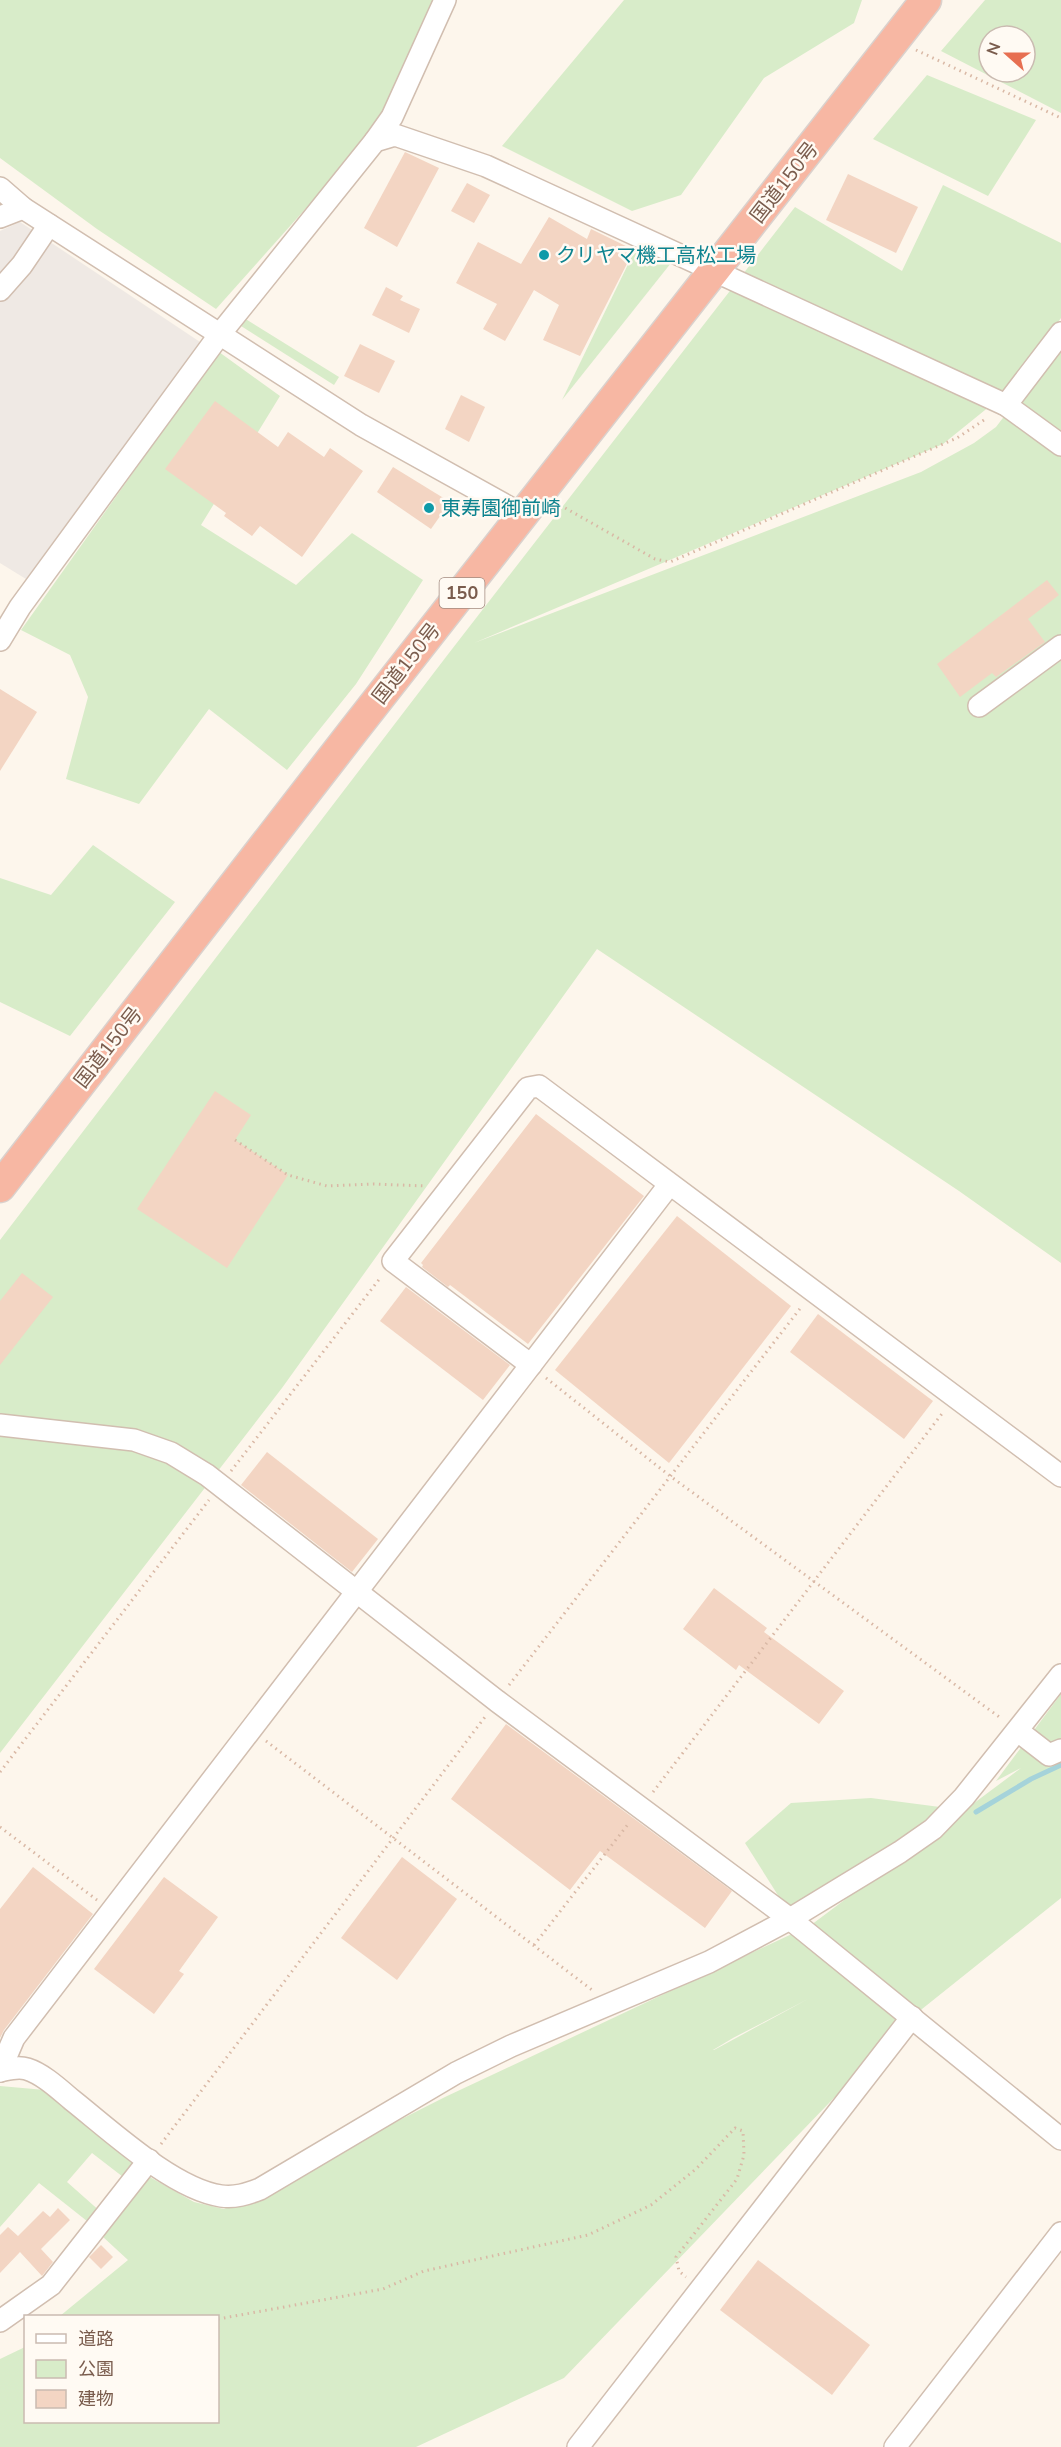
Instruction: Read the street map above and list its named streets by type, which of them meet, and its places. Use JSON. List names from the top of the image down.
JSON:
{
  "streets": {
    "highway": ["国道150号", "150"]
  },
  "places": ["クリヤマ機工高松工場", "東寿園御前崎"],
  "legend": ["道路", "公園", "建物"],
  "north": "left"
}
